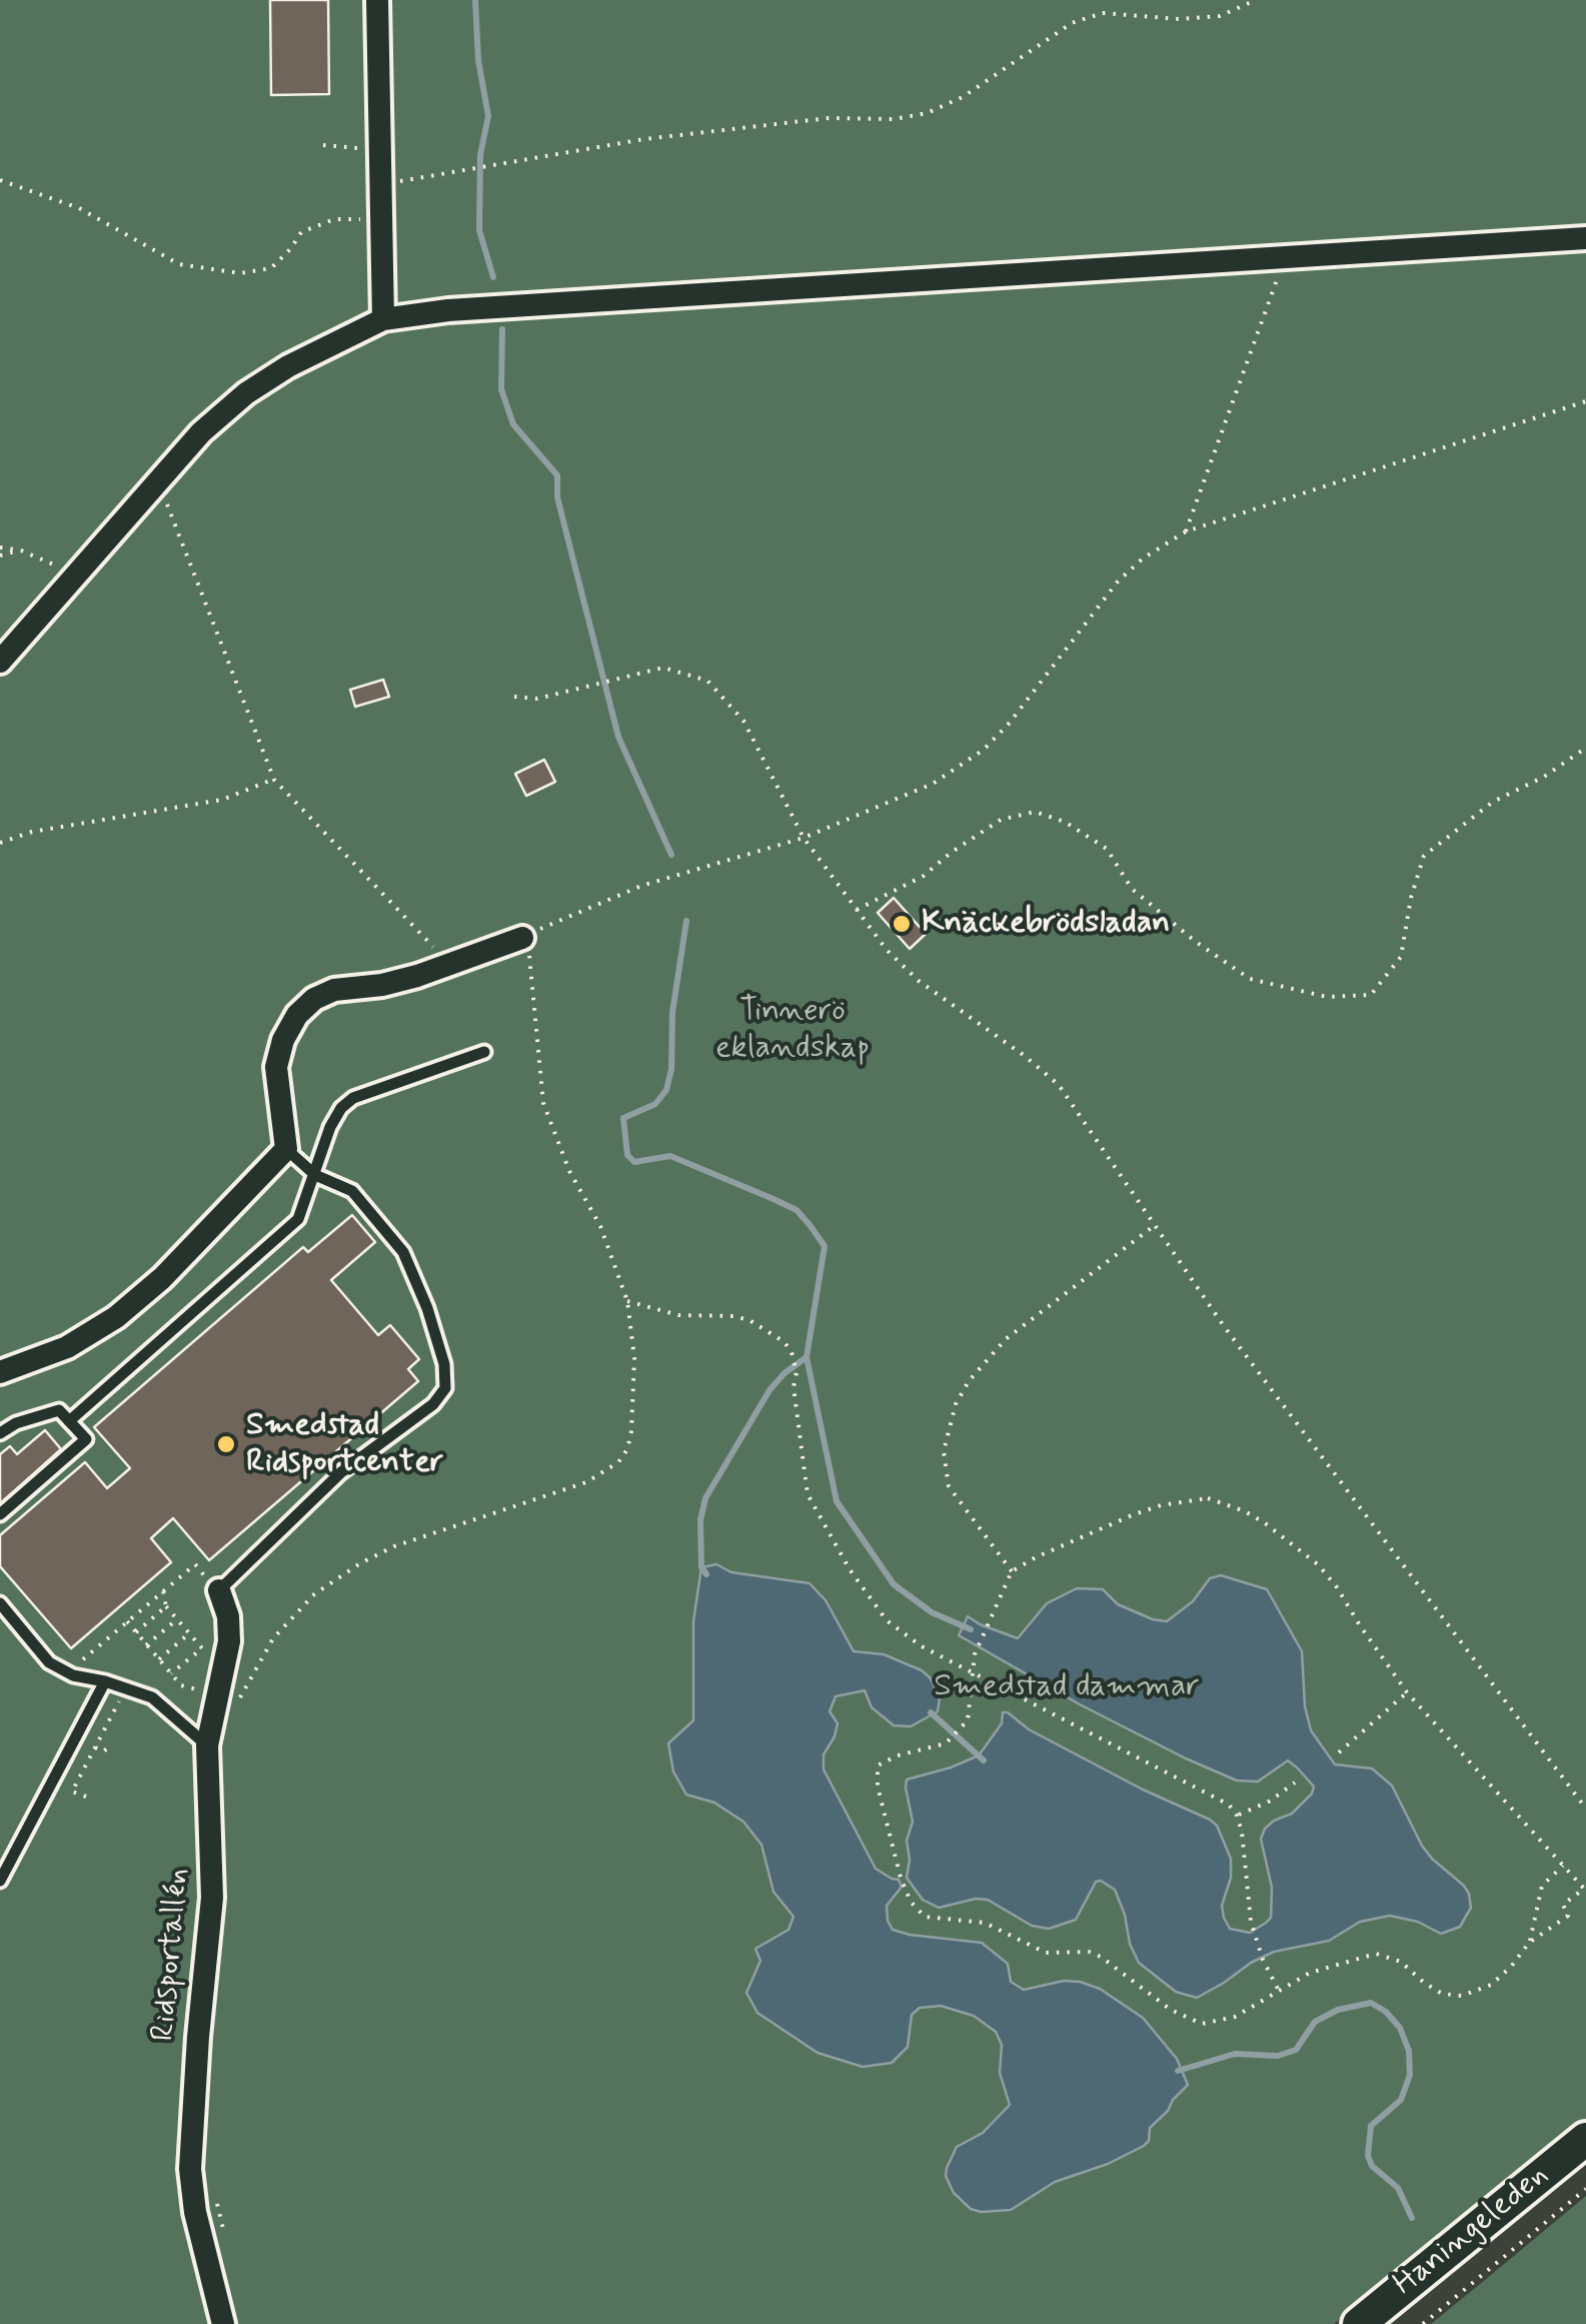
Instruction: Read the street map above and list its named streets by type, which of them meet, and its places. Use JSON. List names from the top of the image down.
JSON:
{
  "streets": {
    "main road": ["Haningeleden"],
    "street": ["Ridsportallén"]
  },
  "parks": ["Tinnerö eklandskap", "Smedstad dammar"],
  "places": ["Knäckebrödsladan", "Smedstad Ridsportcenter"]
}
